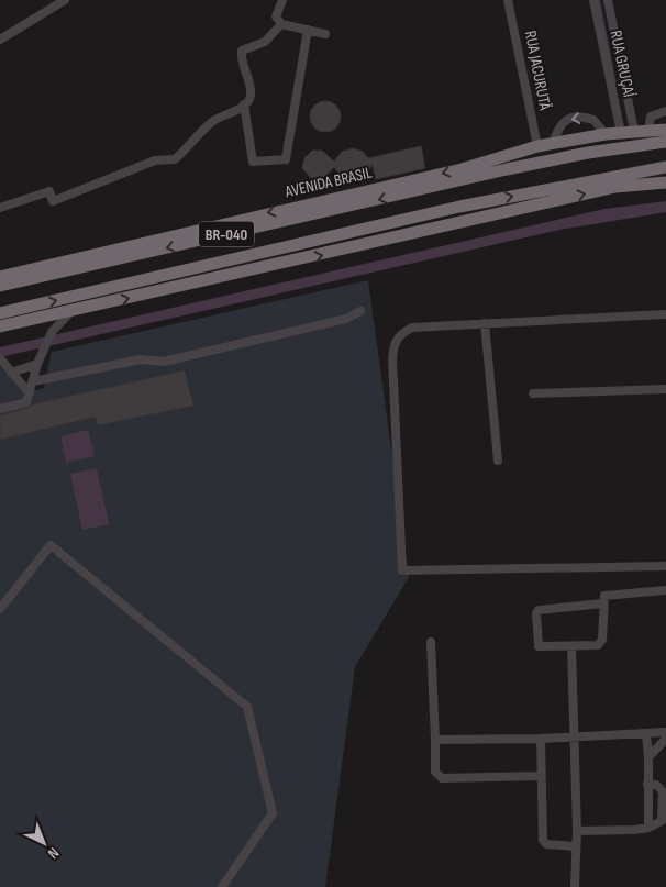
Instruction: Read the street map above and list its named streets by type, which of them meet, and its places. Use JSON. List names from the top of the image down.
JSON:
{
  "streets": {
    "highway": ["AVENIDA BRASIL", "BR-040"],
    "street": ["RUA GRUÇAÍ", "RUA JACURUTÃ"]
  },
  "crossings": [
    ["RUA GRUÇAÍ", "AVENIDA BRASIL"],
    ["RUA JACURUTÃ", "AVENIDA BRASIL"]
  ],
  "north": "bottom right"
}
